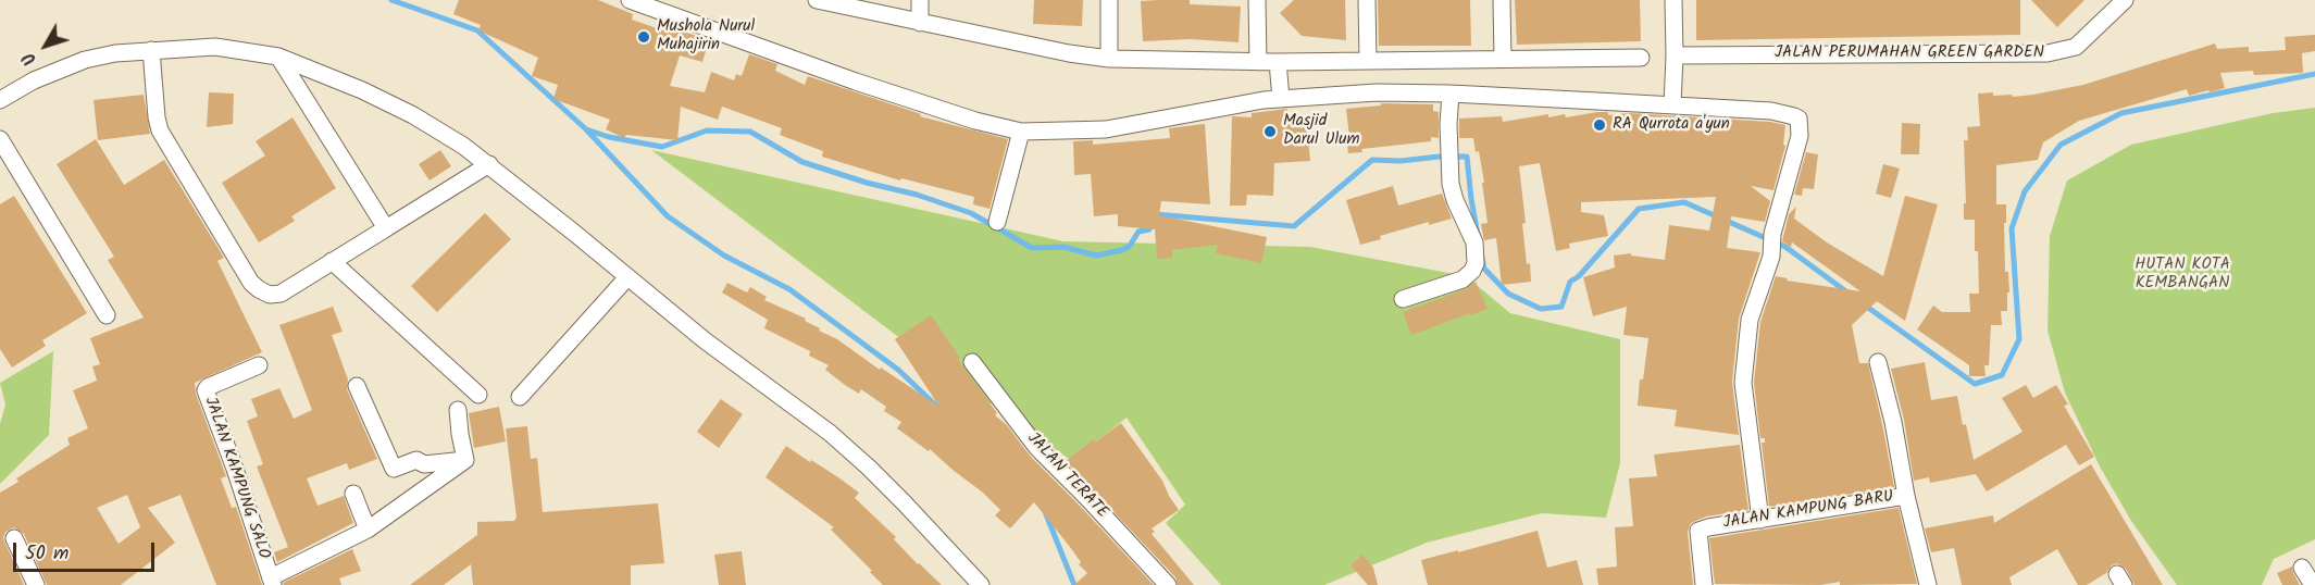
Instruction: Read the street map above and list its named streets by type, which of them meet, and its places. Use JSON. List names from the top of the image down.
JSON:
{
  "streets": {
    "street": [
      "JALAN PERUMAHAN GREEN GARDEN",
      "JALAN TERATE",
      "JALAN KAMPUNG SALO",
      "JALAN KAMPUNG BARU"
    ]
  },
  "parks": ["HUTAN KOTA KEMBANGAN"],
  "places": ["Mushola Nurul Muhajirin", "RA Qurrota a'yun", "Masjid Darul Ulum"],
  "scale_bar": "50 m",
  "north": "bottom left"
}
